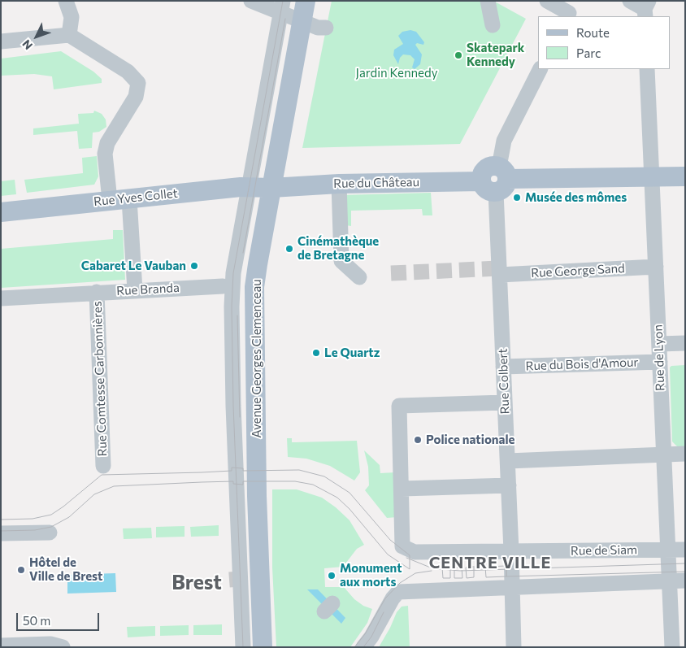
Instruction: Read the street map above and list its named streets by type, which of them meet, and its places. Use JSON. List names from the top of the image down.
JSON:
{
  "streets": {
    "main road": ["Rue du Château", "Rue Yves Collet", "Avenue Georges Clemenceau"],
    "street": [
      "Rue George Sand",
      "Rue Branda",
      "Rue de Lyon",
      "Rue du Bois d'Amour",
      "Rue Comtesse Carbonnières",
      "Rue Colbert",
      "Rue de Siam"
    ]
  },
  "crossings": [
    ["Rue du Château", "Rue Yves Collet"],
    ["Rue du Château", "Rue de Lyon"],
    ["Rue du Château", "Avenue Georges Clemenceau"],
    ["Rue du Château", "Rue Colbert"],
    ["Rue Yves Collet", "Avenue Georges Clemenceau"],
    ["Rue George Sand", "Rue de Lyon"],
    ["Rue George Sand", "Rue Colbert"],
    ["Rue Branda", "Rue Comtesse Carbonnières"],
    ["Rue de Lyon", "Rue du Bois d'Amour"],
    ["Rue de Lyon", "Rue de Siam"],
    ["Rue du Bois d'Amour", "Rue Colbert"],
    ["Rue Colbert", "Rue de Siam"]
  ],
  "districts": ["CENTRE VILLE", "Brest"],
  "parks": ["Jardin Kennedy"],
  "places": [
    "Skatepark Kennedy",
    "Musée des mômes",
    "Cinémathèque de Bretagne",
    "Cabaret Le Vauban",
    "Le Quartz",
    "Police nationale",
    "Hôtel de Ville de Brest",
    "Monument aux morts"
  ],
  "legend": ["Route", "Parc"],
  "scale_bar": "50 m",
  "north": "bottom left"
}
